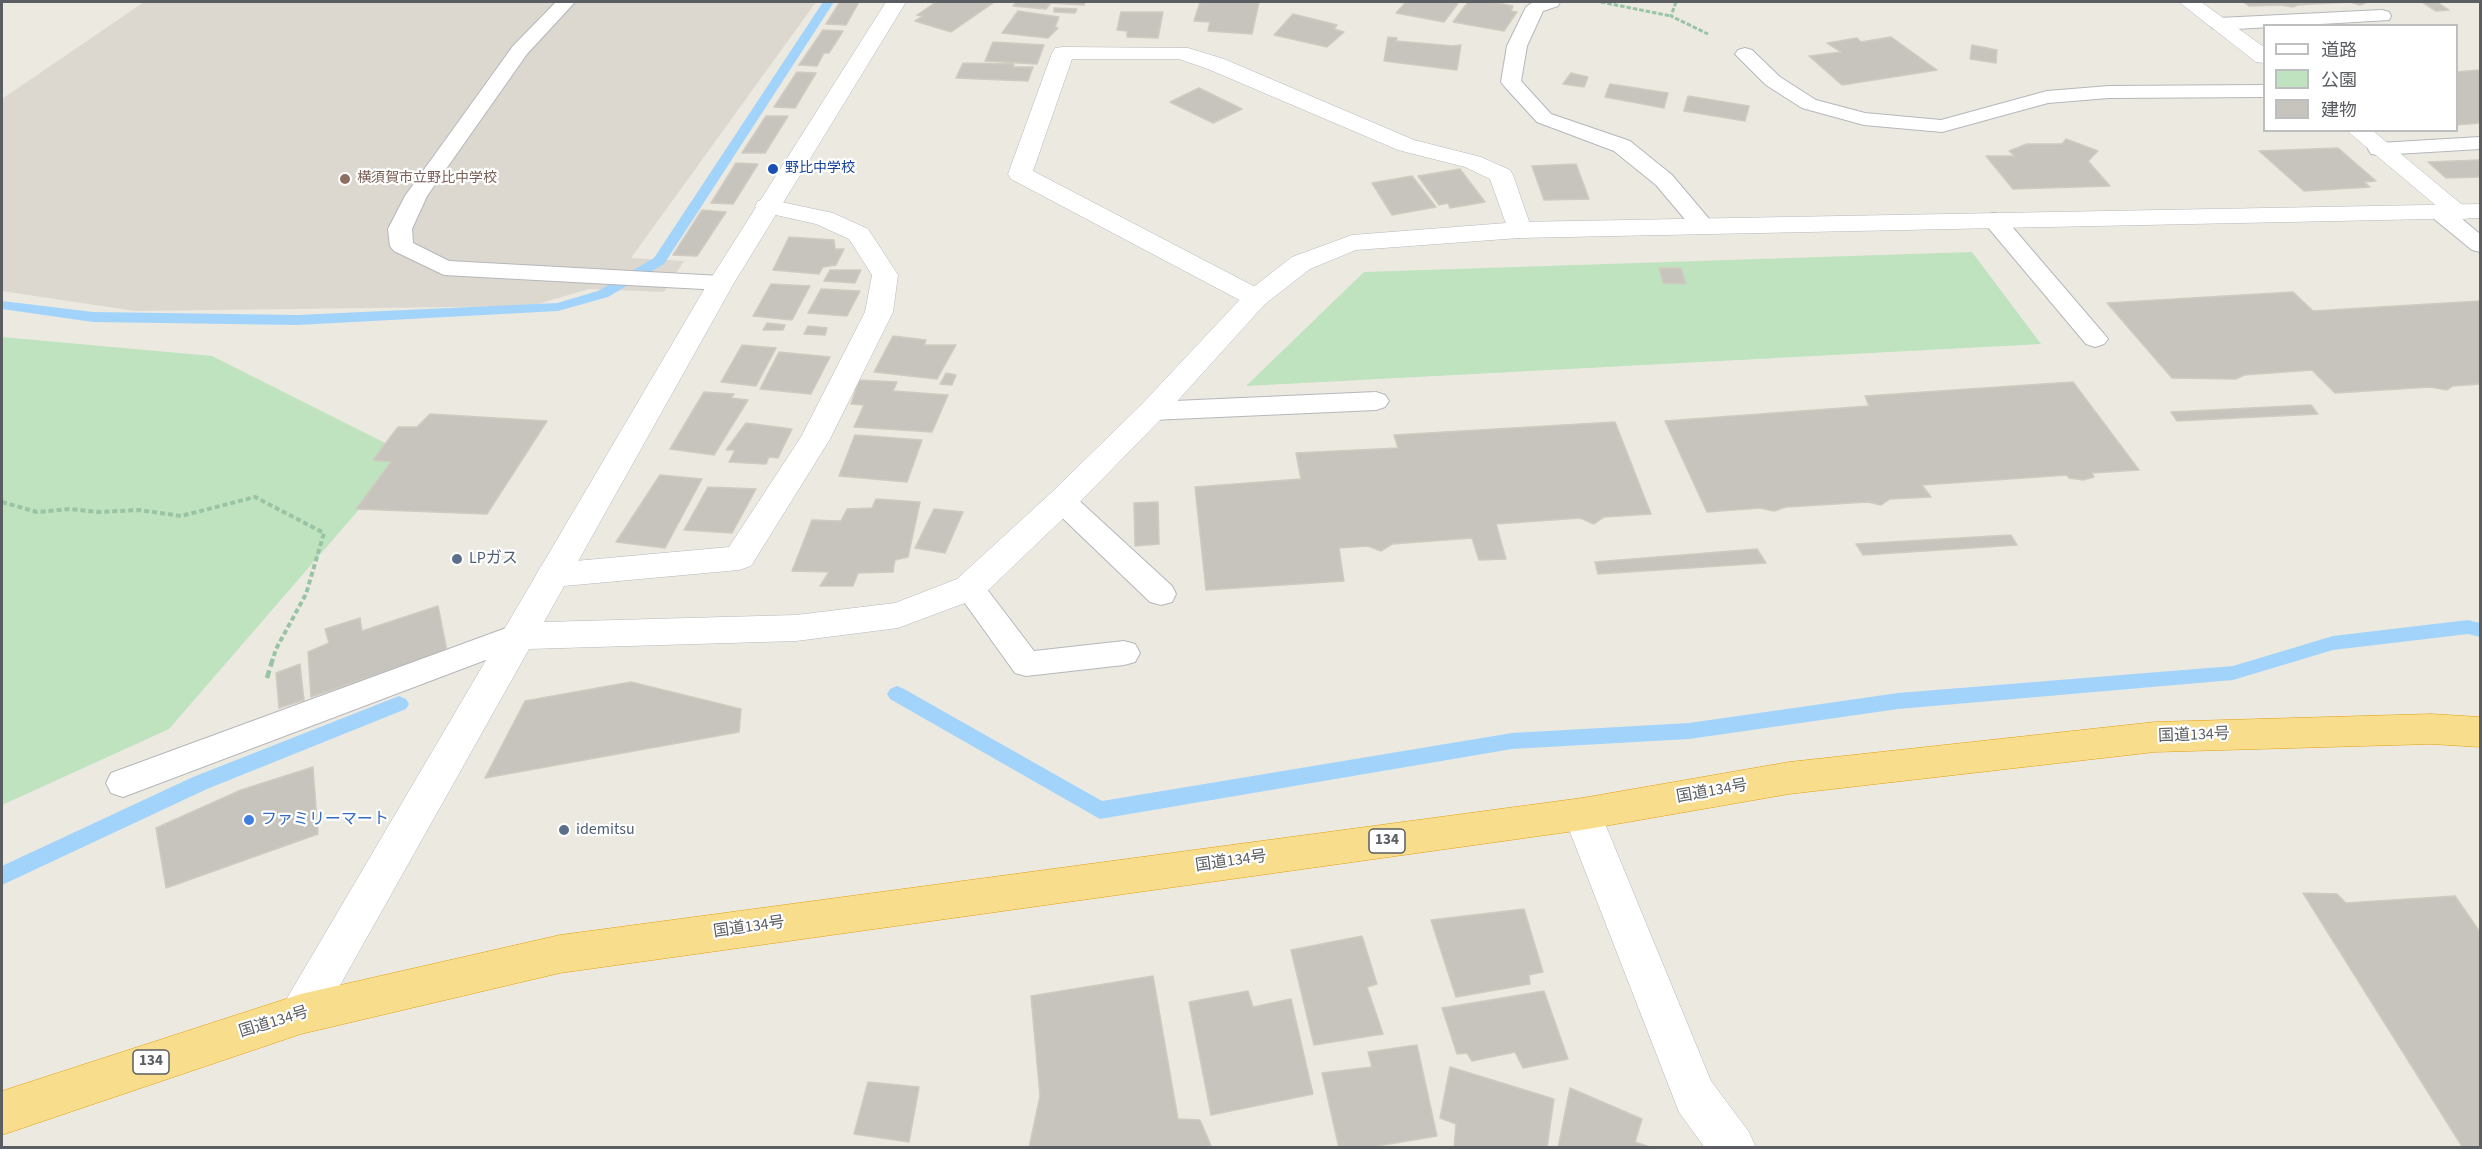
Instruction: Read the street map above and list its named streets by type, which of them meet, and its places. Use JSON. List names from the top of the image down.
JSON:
{
  "streets": {
    "highway": ["国道134号", "134"]
  },
  "places": [
    "野比中学校",
    "横須賀市立野比中学校",
    "LPガス",
    "ファミリーマート",
    "idemitsu"
  ],
  "legend": ["道路", "公園", "建物"]
}
